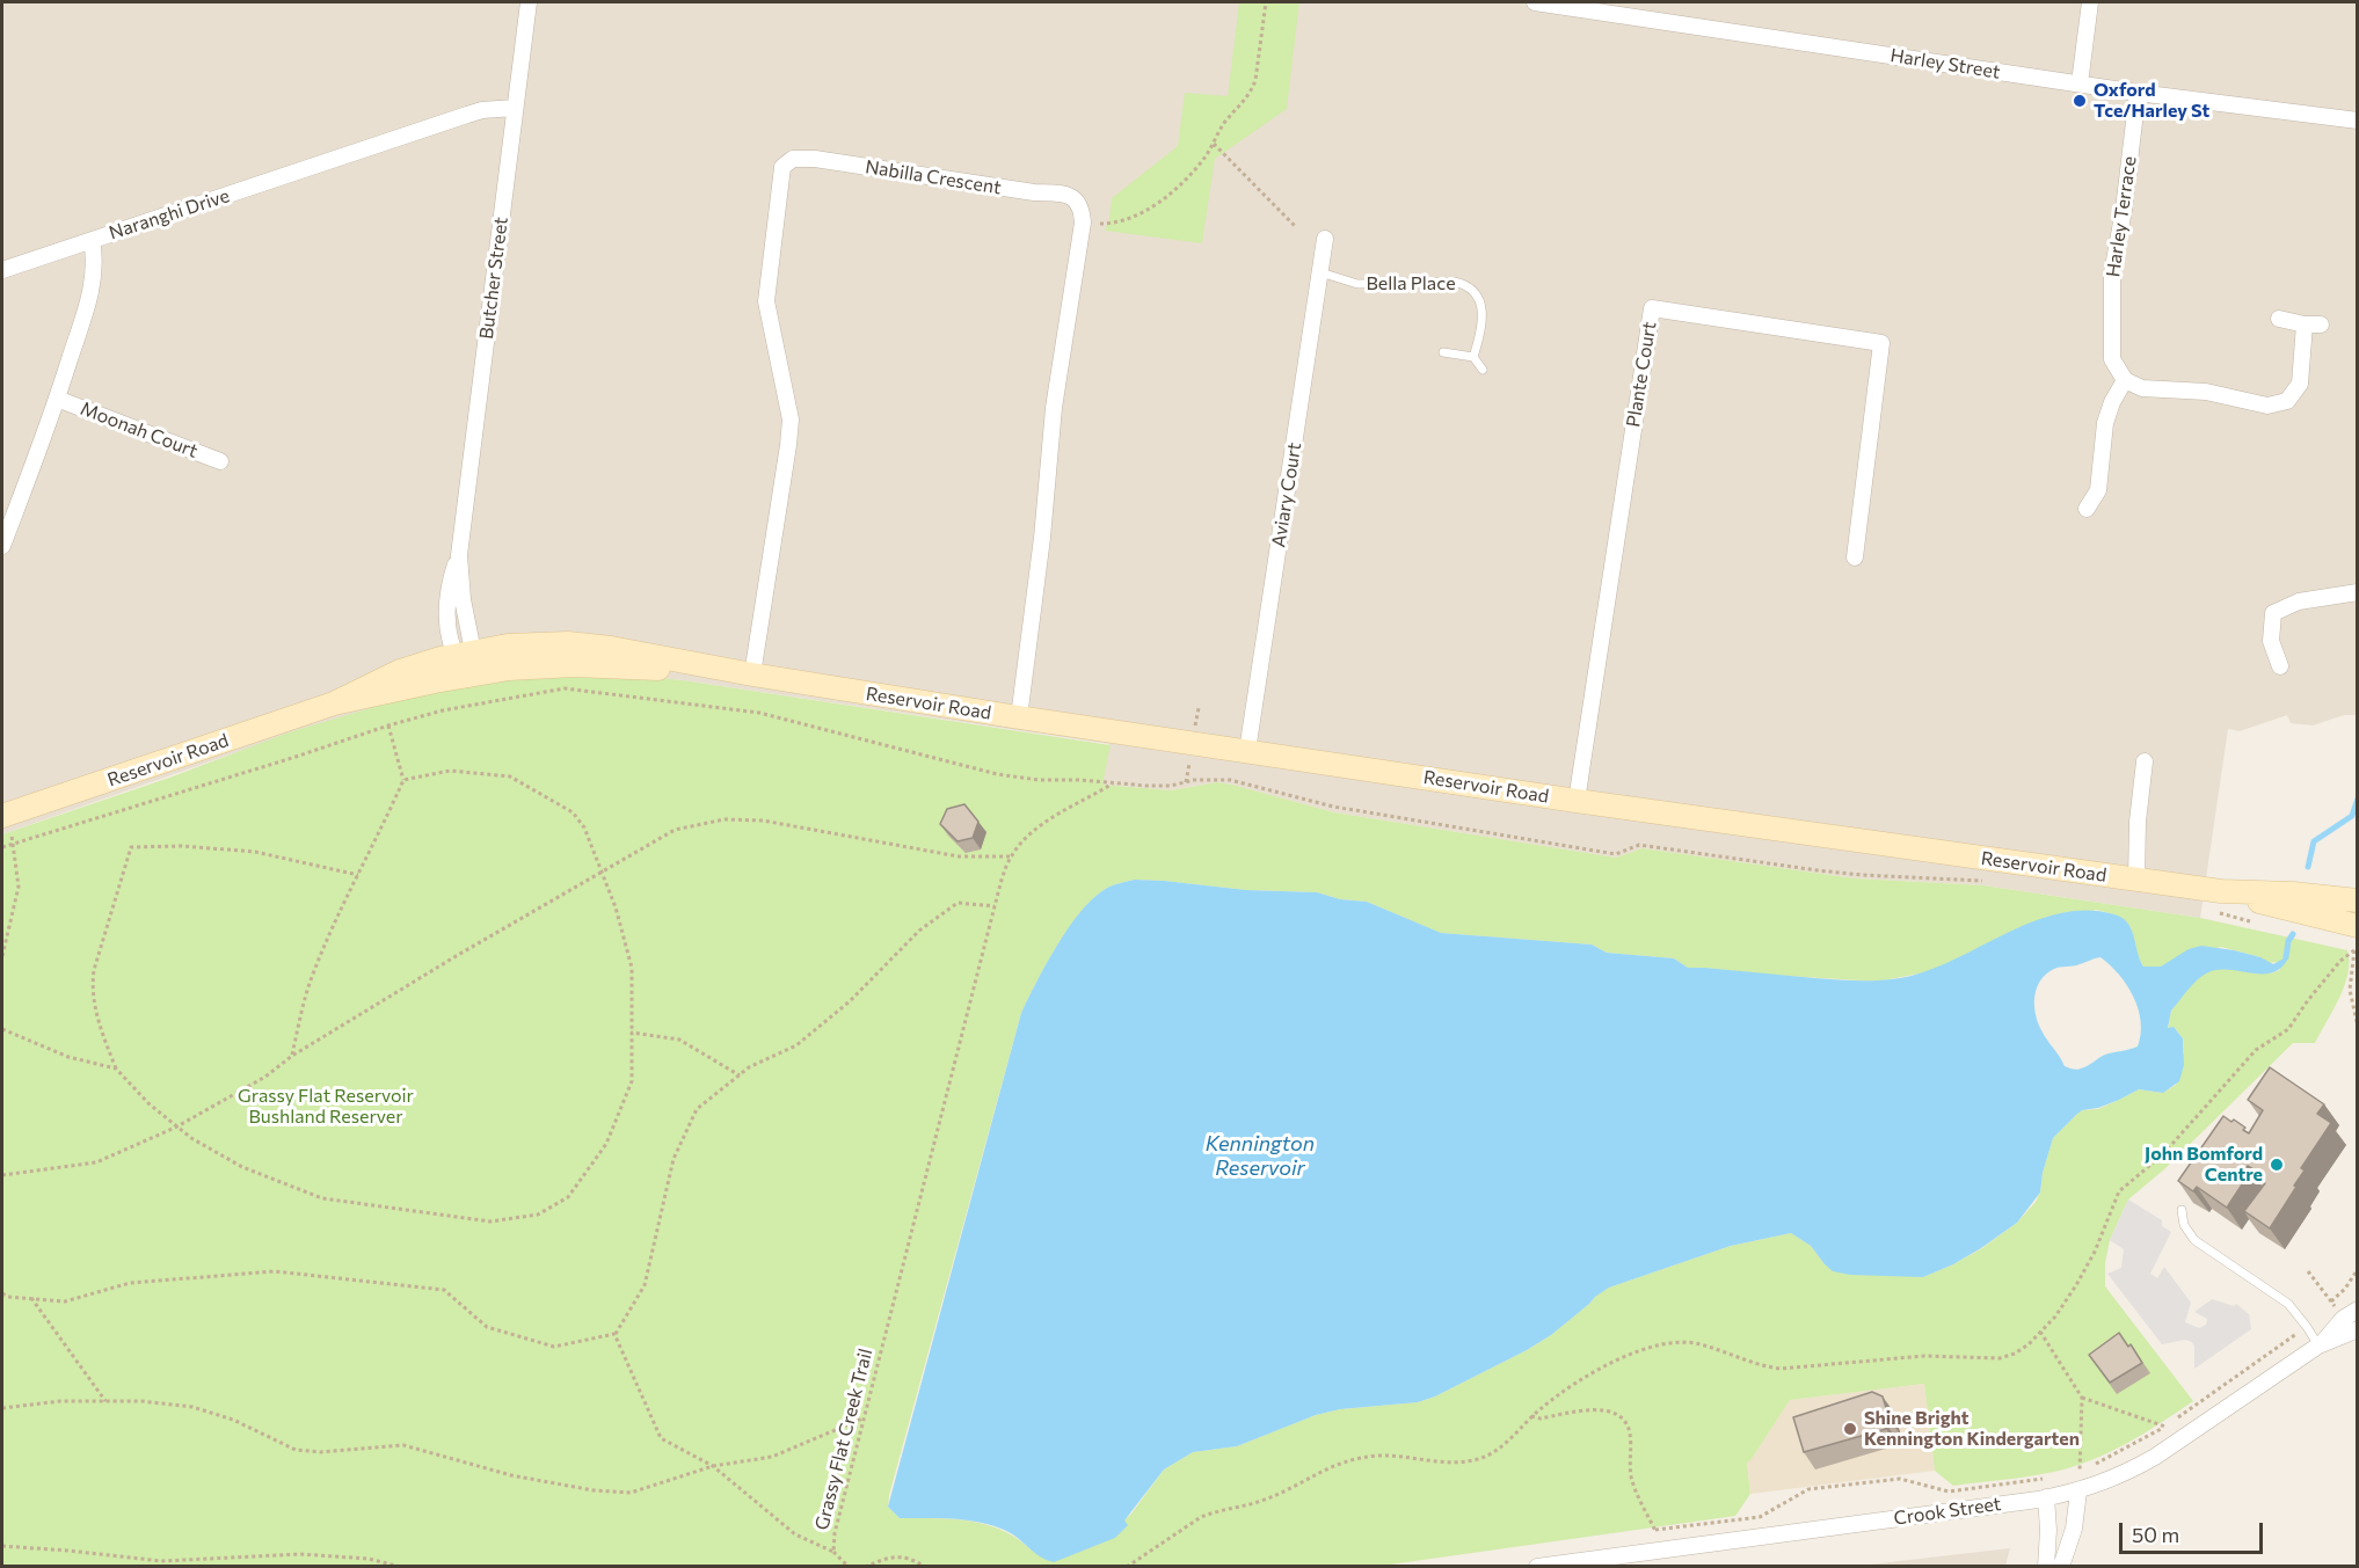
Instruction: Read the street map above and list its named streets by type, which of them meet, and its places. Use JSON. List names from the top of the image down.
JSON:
{
  "streets": {
    "main road": ["Reservoir Road"],
    "street": [
      "Harley Street",
      "Nabilla Crescent",
      "Naranghi Drive",
      "Harley Terrace",
      "Butcher Street",
      "Plante Court",
      "Moonah Court",
      "Aviary Court",
      "Crook Street"
    ],
    "lane": ["Bella Place"],
    "path": ["Grassy Flat Creek Trail"]
  },
  "crossings": [
    ["Harley Street", "Harley Terrace"],
    ["Nabilla Crescent", "Reservoir Road"],
    ["Naranghi Drive", "Butcher Street"],
    ["Naranghi Drive", "Moonah Court"],
    ["Butcher Street", "Reservoir Road"],
    ["Bella Place", "Aviary Court"],
    ["Plante Court", "Reservoir Road"],
    ["Aviary Court", "Reservoir Road"]
  ],
  "water": ["Kennington Reservoir"],
  "parks": ["Grassy Flat Reservoir Bushland Reserver"],
  "places": ["Oxford Tce/Harley St", "John Bomford Centre", "Shine Bright Kennington Kindergarten"],
  "scale_bar": "50 m"
}
